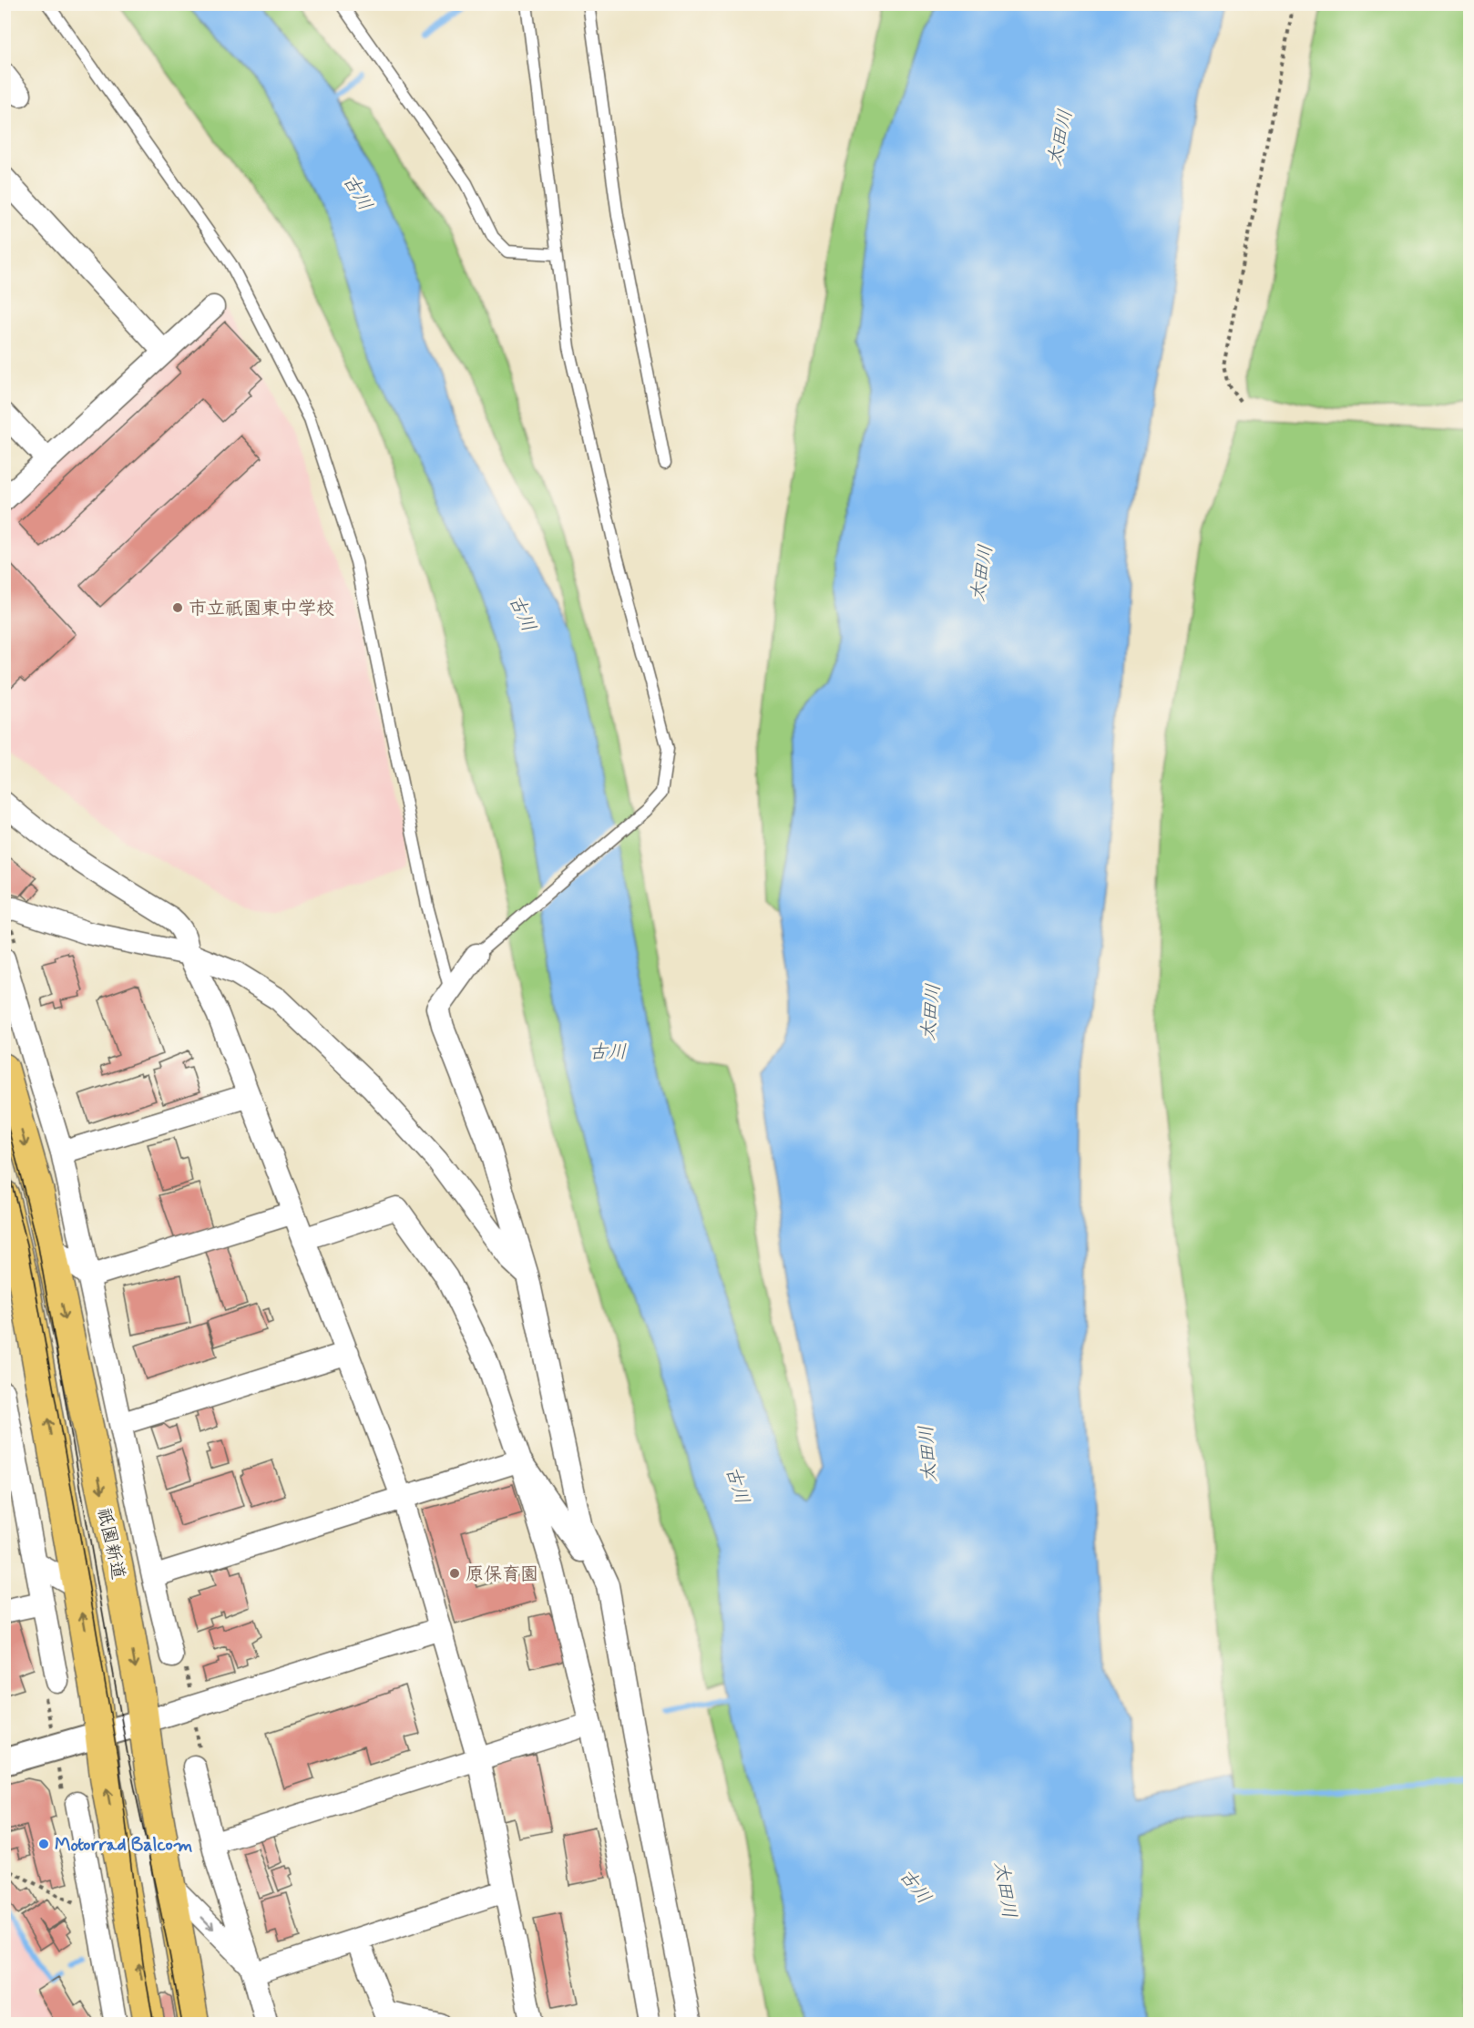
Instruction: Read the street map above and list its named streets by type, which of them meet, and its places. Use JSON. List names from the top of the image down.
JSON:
{
  "streets": {
    "highway": ["祇園新道"]
  },
  "water": ["太田川", "古川"],
  "places": ["市立祇園東中学校", "原保育園", "Motorrad Balcom"]
}
